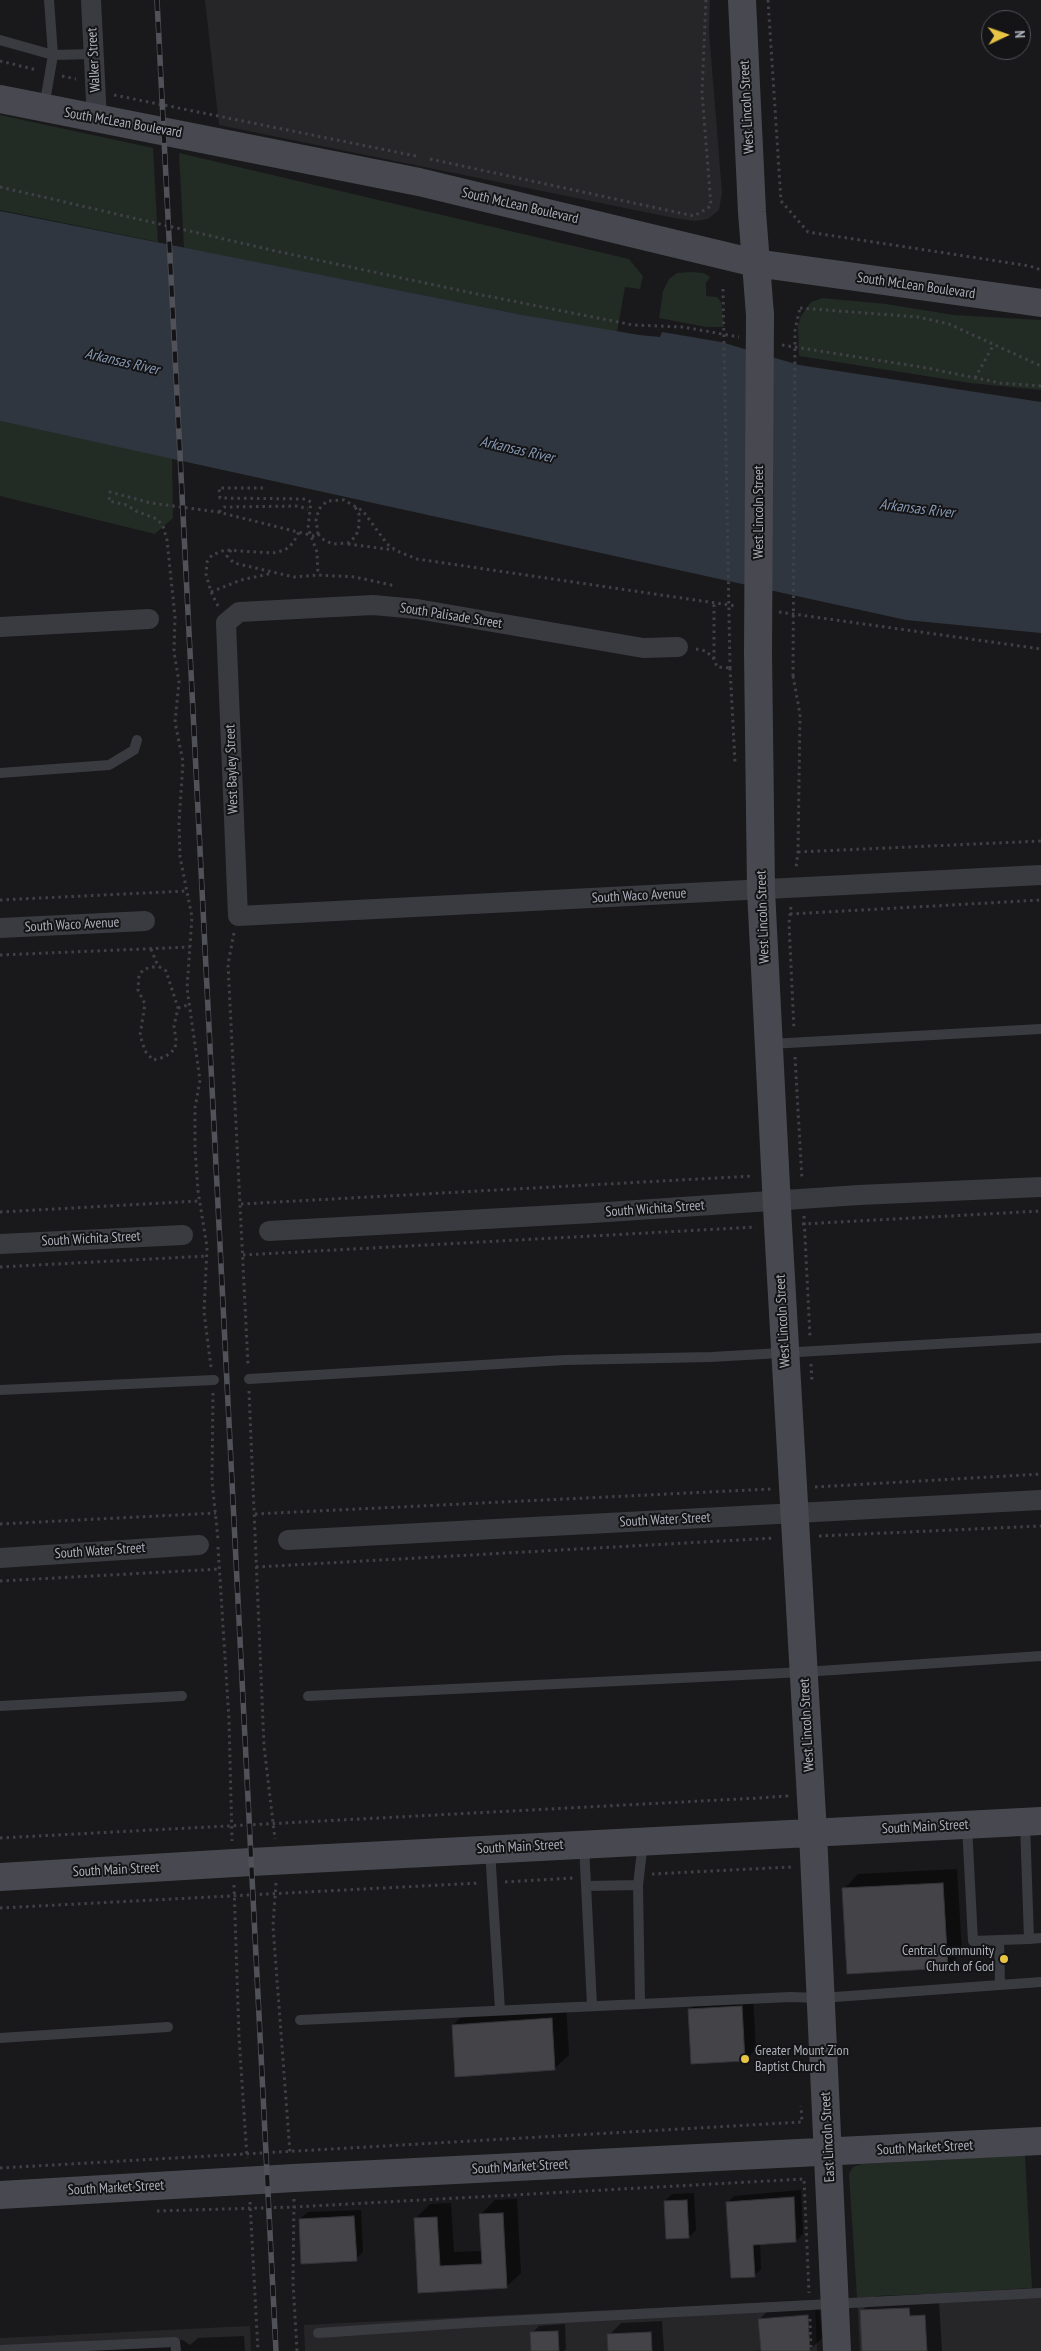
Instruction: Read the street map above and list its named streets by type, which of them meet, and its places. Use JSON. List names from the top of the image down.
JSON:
{
  "streets": {
    "street": [
      "Walker Street",
      "West Lincoln Street",
      "South McLean Boulevard",
      "South Palisade Street",
      "West Bayley Street",
      "South Waco Avenue",
      "South Wichita Street",
      "South Water Street",
      "South Main Street",
      "East Lincoln Street",
      "South Market Street"
    ]
  },
  "crossings": [
    ["Walker Street", "South McLean Boulevard"],
    ["West Lincoln Street", "South McLean Boulevard"],
    ["West Lincoln Street", "South Waco Avenue"],
    ["West Lincoln Street", "South Wichita Street"],
    ["West Lincoln Street", "South Water Street"],
    ["West Lincoln Street", "South Main Street"],
    ["West Lincoln Street", "East Lincoln Street"],
    ["South Palisade Street", "West Bayley Street"],
    ["West Bayley Street", "South Waco Avenue"],
    ["South Main Street", "East Lincoln Street"],
    ["East Lincoln Street", "South Market Street"]
  ],
  "water": ["Arkansas River"],
  "places": ["Central Community Church of God", "Greater Mount Zion Baptist Church"],
  "north": "right"
}
